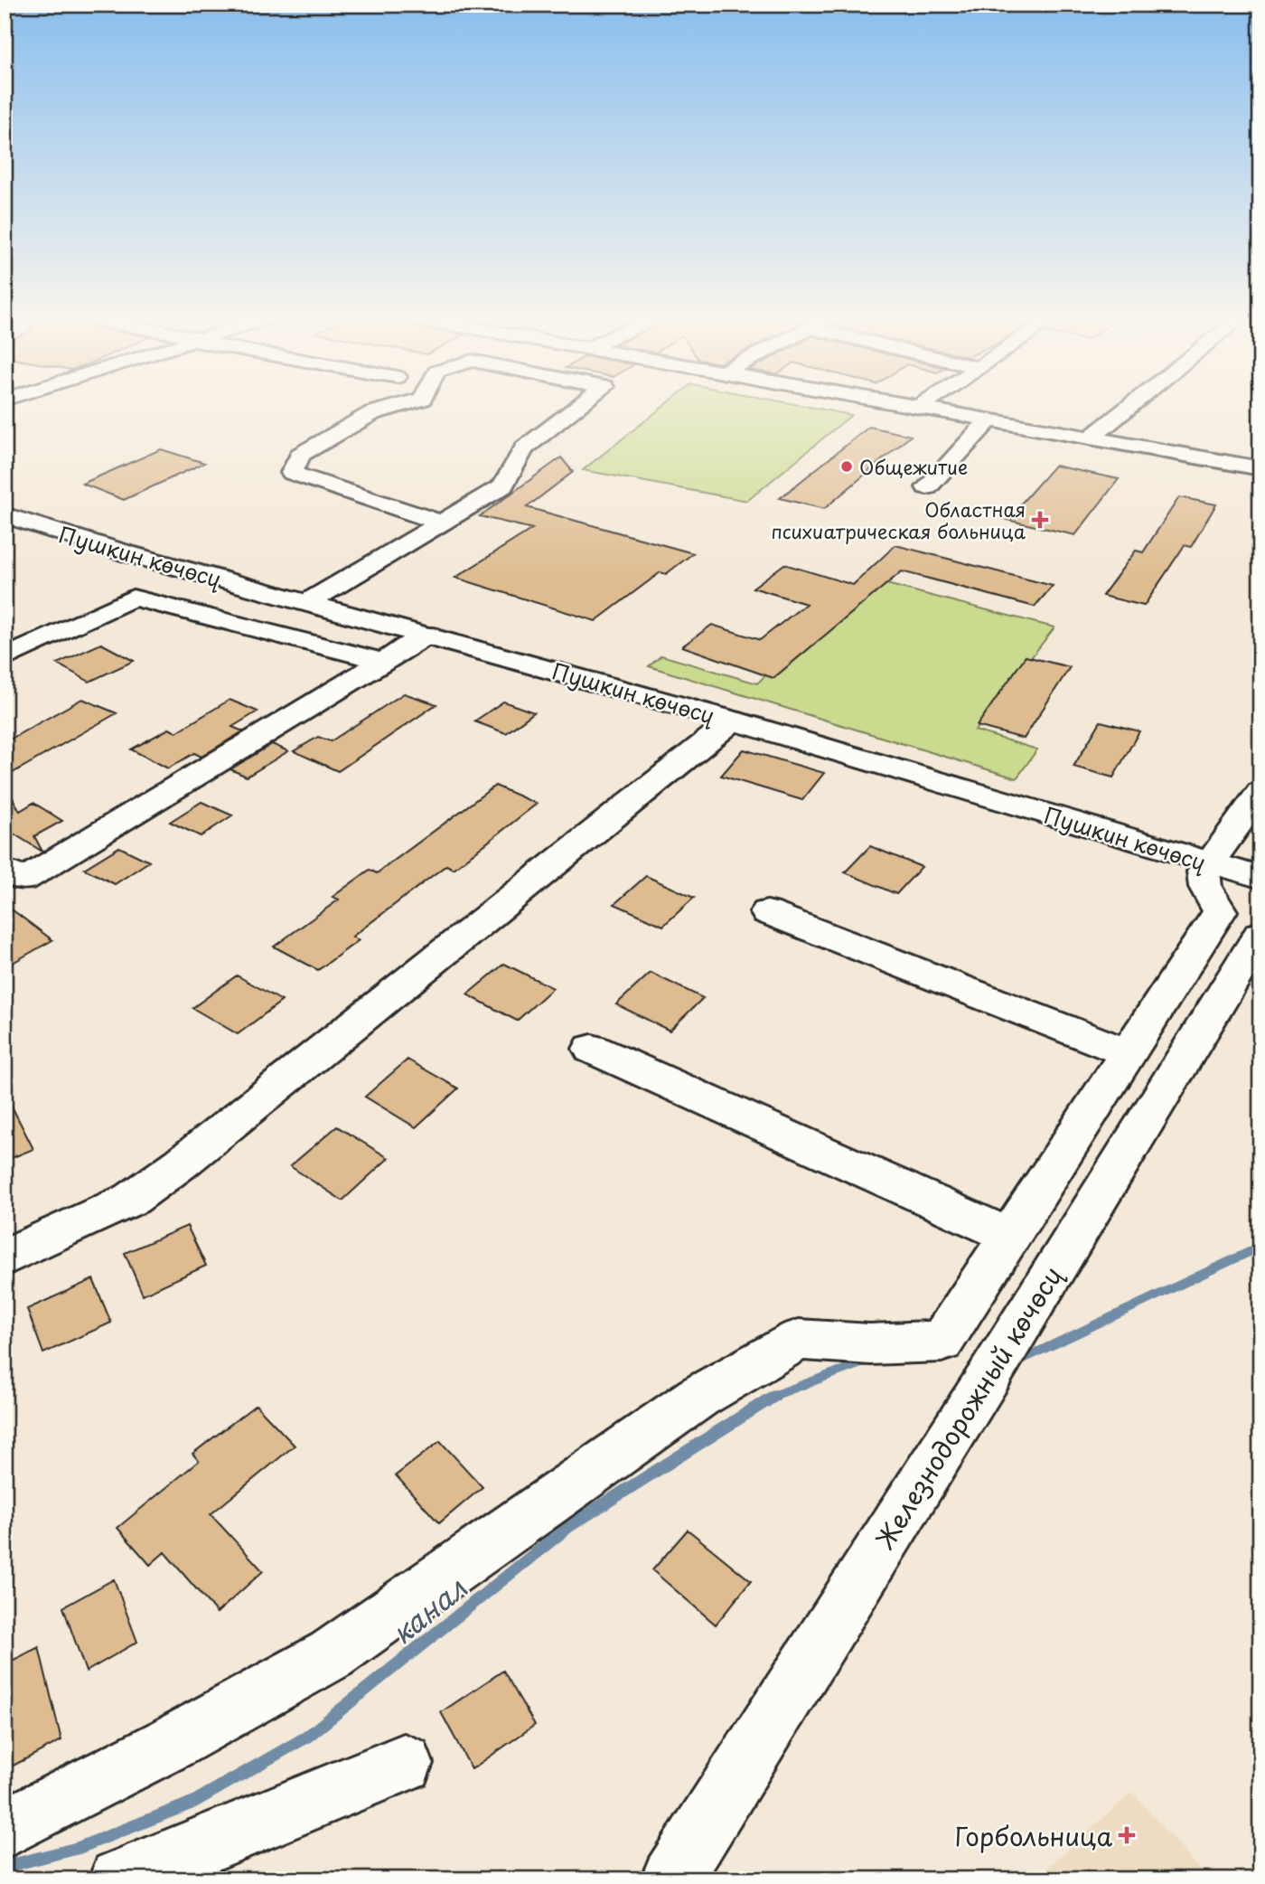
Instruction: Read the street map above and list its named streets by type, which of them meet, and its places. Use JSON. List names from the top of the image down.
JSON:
{
  "streets": {
    "main road": ["Пушкин көчөсү", "Железнодорожный көчөсү"]
  },
  "water": ["канал"],
  "places": {
    "other": ["Общежитие"],
    "health": ["Областная психиатрическая больница", "Горбольница"]
  }
}
